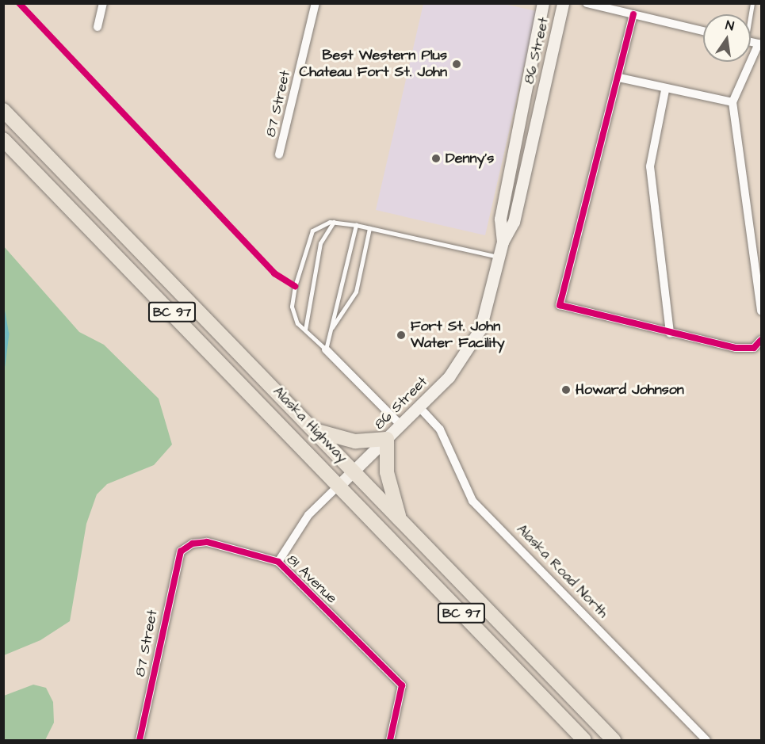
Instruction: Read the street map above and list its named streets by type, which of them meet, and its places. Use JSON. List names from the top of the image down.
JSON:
{
  "streets": {
    "highway": ["BC 97", "Alaska Highway"],
    "main road": ["86 Street"],
    "street": ["87 Street", "Alaska Road North", "81 Avenue"]
  },
  "crossings": [
    ["86 Street", "Alaska Highway"],
    ["86 Street", "Alaska Road North"],
    ["86 Street", "81 Avenue"],
    ["87 Street", "81 Avenue"]
  ],
  "places": [
    "Best Western Plus Chateau Fort St. John",
    "Denny's",
    "Fort St. John Water Facility",
    "Howard Johnson"
  ],
  "north": "top"
}
